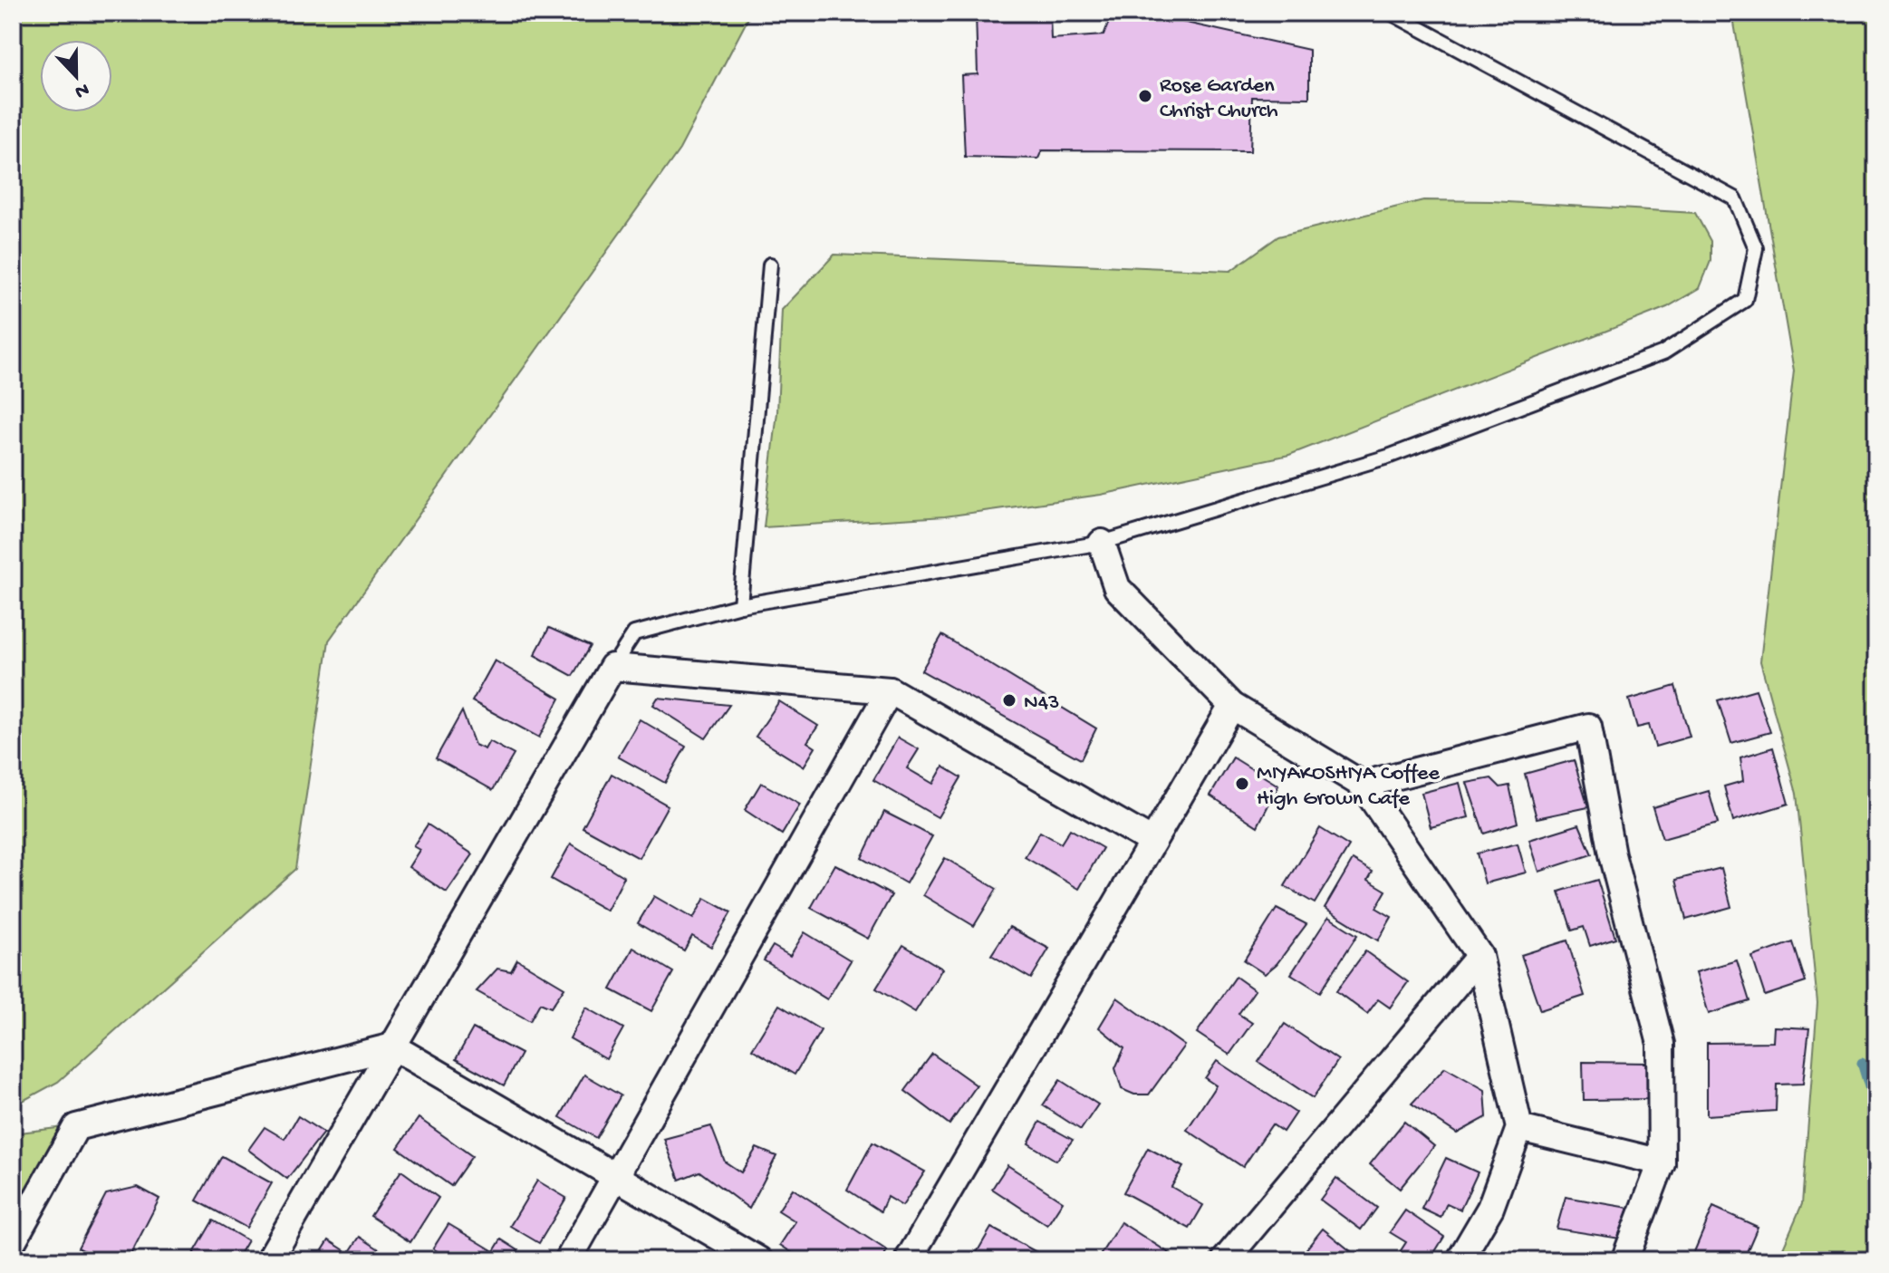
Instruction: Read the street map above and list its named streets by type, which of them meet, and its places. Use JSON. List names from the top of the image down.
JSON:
{
  "places": ["Rose Garden Christ Church", "N43", "MIYAKOSHIYA Coffee High Grown Cafe"],
  "north": "bottom"
}
